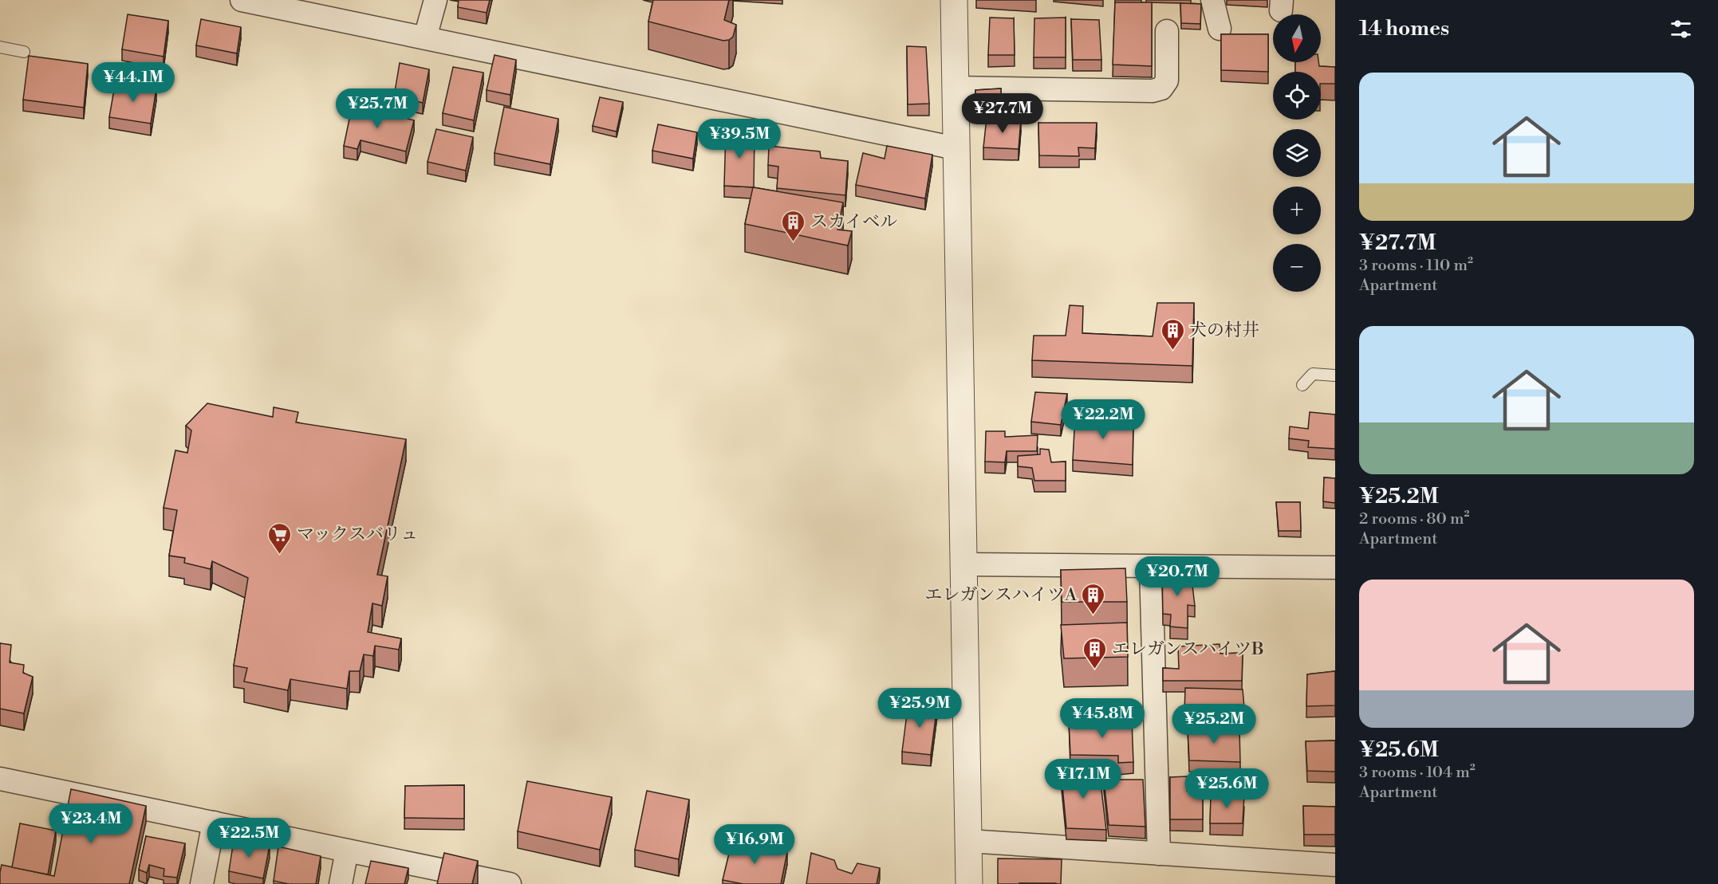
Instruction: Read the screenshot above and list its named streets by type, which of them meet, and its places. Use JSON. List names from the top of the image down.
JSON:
{
  "places": {
    "building": [
      "スカイベル",
      "犬の村井",
      "エレガンスハイツA",
      "エレガンスハイツB"
    ],
    "supermarket": ["マックスバリュ"]
  },
  "north": "bottom",
  "page": {
    "heading": "14 homes",
    "map_buttons": ["+", "−"],
    "list": [
      {
        "name": "¥27.7M",
        "note": "3 rooms · 110 m² · Apartment"
      },
      {
        "name": "¥25.2M",
        "note": "2 rooms · 80 m² · Apartment"
      },
      {
        "name": "¥25.6M",
        "note": "3 rooms · 104 m² · Apartment"
      }
    ],
    "price": [
      "¥44.1M",
      "¥25.7M",
      "¥27.7M",
      "¥39.5M",
      "¥22.2M",
      "¥20.7M",
      "¥25.9M",
      "¥45.8M",
      "¥25.2M",
      "¥17.1M",
      "¥25.6M",
      "¥23.4M",
      "¥22.5M",
      "¥16.9M"
    ]
  }
}
